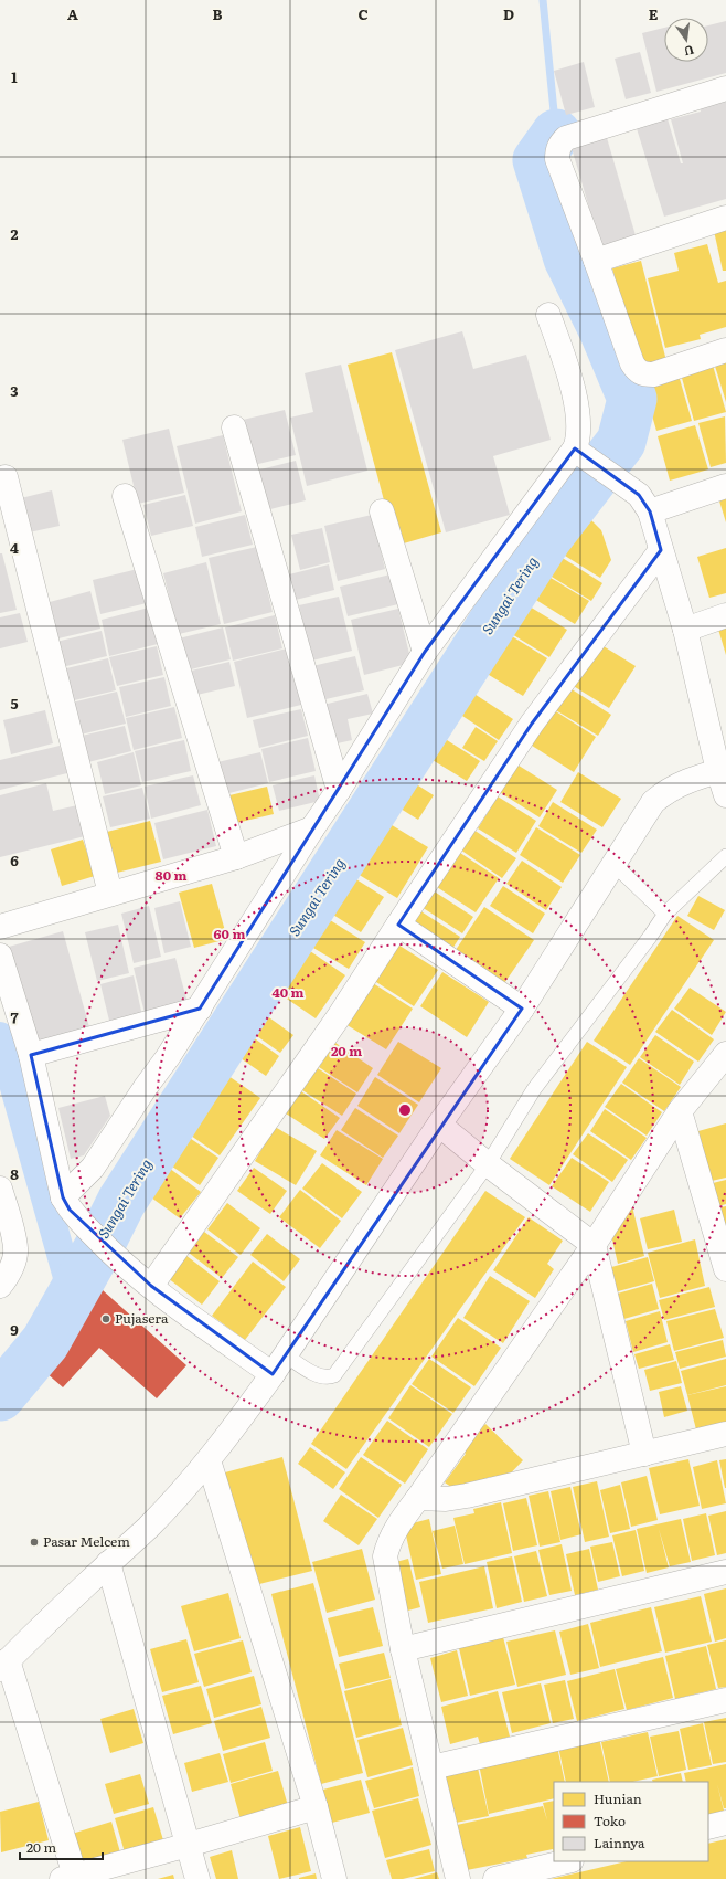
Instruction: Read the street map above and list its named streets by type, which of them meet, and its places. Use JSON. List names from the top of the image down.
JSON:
{
  "water": ["Sungai Tering"],
  "places": ["Pujasera", "Pasar Melcem"],
  "legend": ["Hunian", "Toko", "Lainnya"],
  "scale_bar": "20 m",
  "north": "bottom",
  "grid": {
    "columns": [
      "A",
      "B",
      "C",
      "D",
      "E"
    ],
    "rows": [
      "1",
      "2",
      "3",
      "4",
      "5",
      "6",
      "7",
      "8",
      "9"
    ]
  },
  "rings": [
    "80 m",
    "60 m",
    "40 m",
    "20 m"
  ]
}
